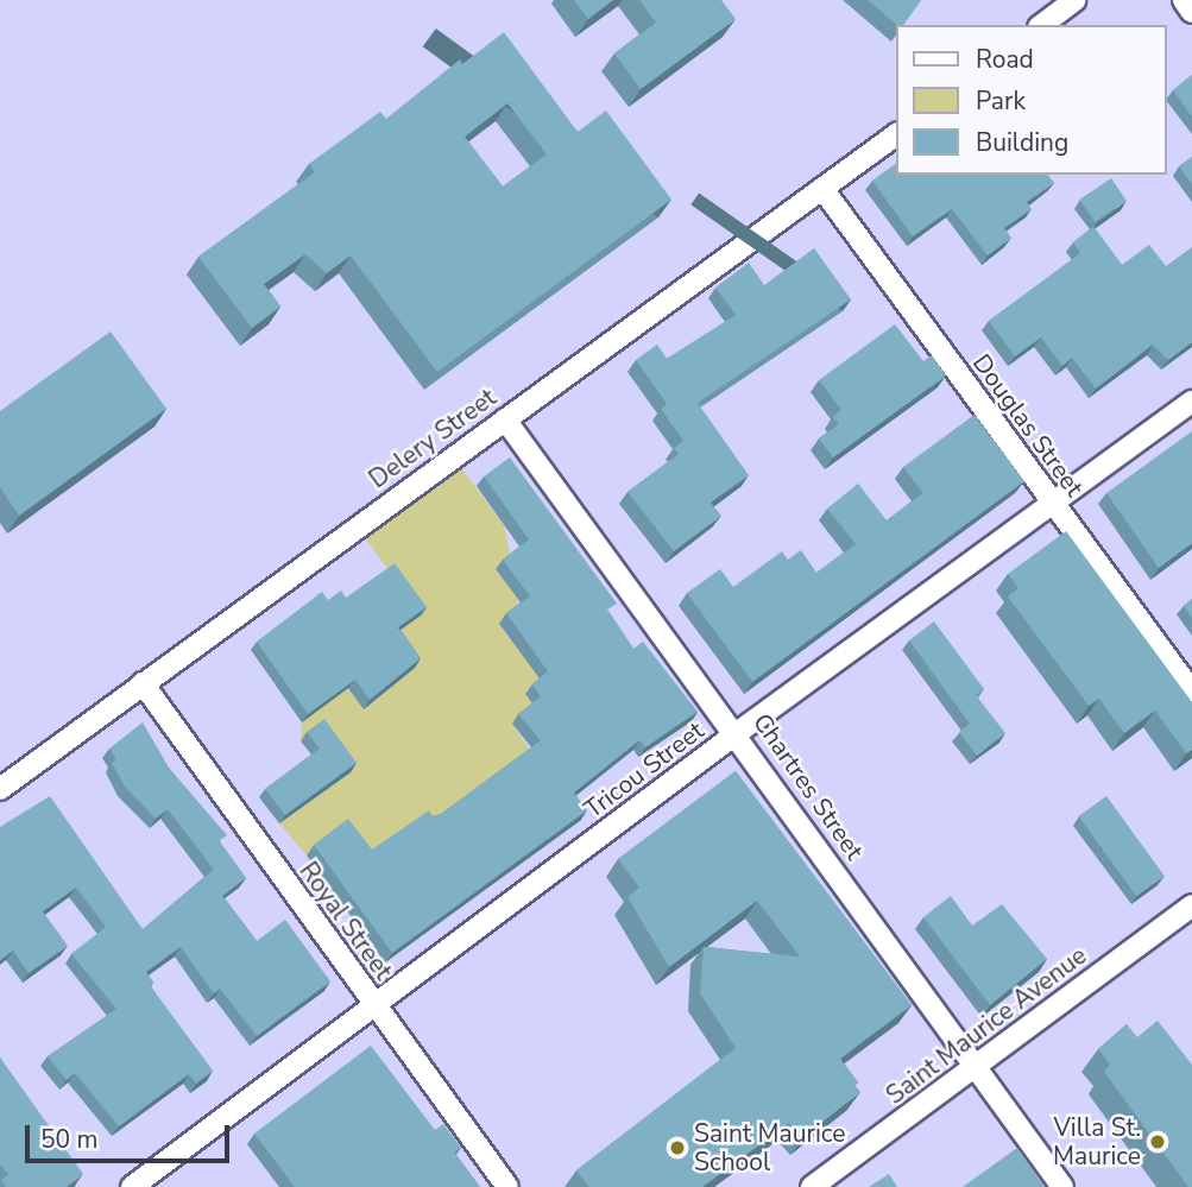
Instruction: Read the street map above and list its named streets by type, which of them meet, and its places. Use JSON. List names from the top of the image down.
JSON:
{
  "streets": {
    "street": [
      "Douglas Street",
      "Delery Street",
      "Tricou Street",
      "Chartres Street",
      "Royal Street",
      "Saint Maurice Avenue"
    ]
  },
  "crossings": [
    ["Douglas Street", "Delery Street"],
    ["Douglas Street", "Tricou Street"],
    ["Delery Street", "Chartres Street"],
    ["Delery Street", "Royal Street"],
    ["Tricou Street", "Chartres Street"],
    ["Tricou Street", "Royal Street"],
    ["Chartres Street", "Saint Maurice Avenue"]
  ],
  "places": ["Villa St. Maurice", "Saint Maurice School"],
  "legend": ["Road", "Park", "Building"],
  "scale_bar": "50 m"
}
